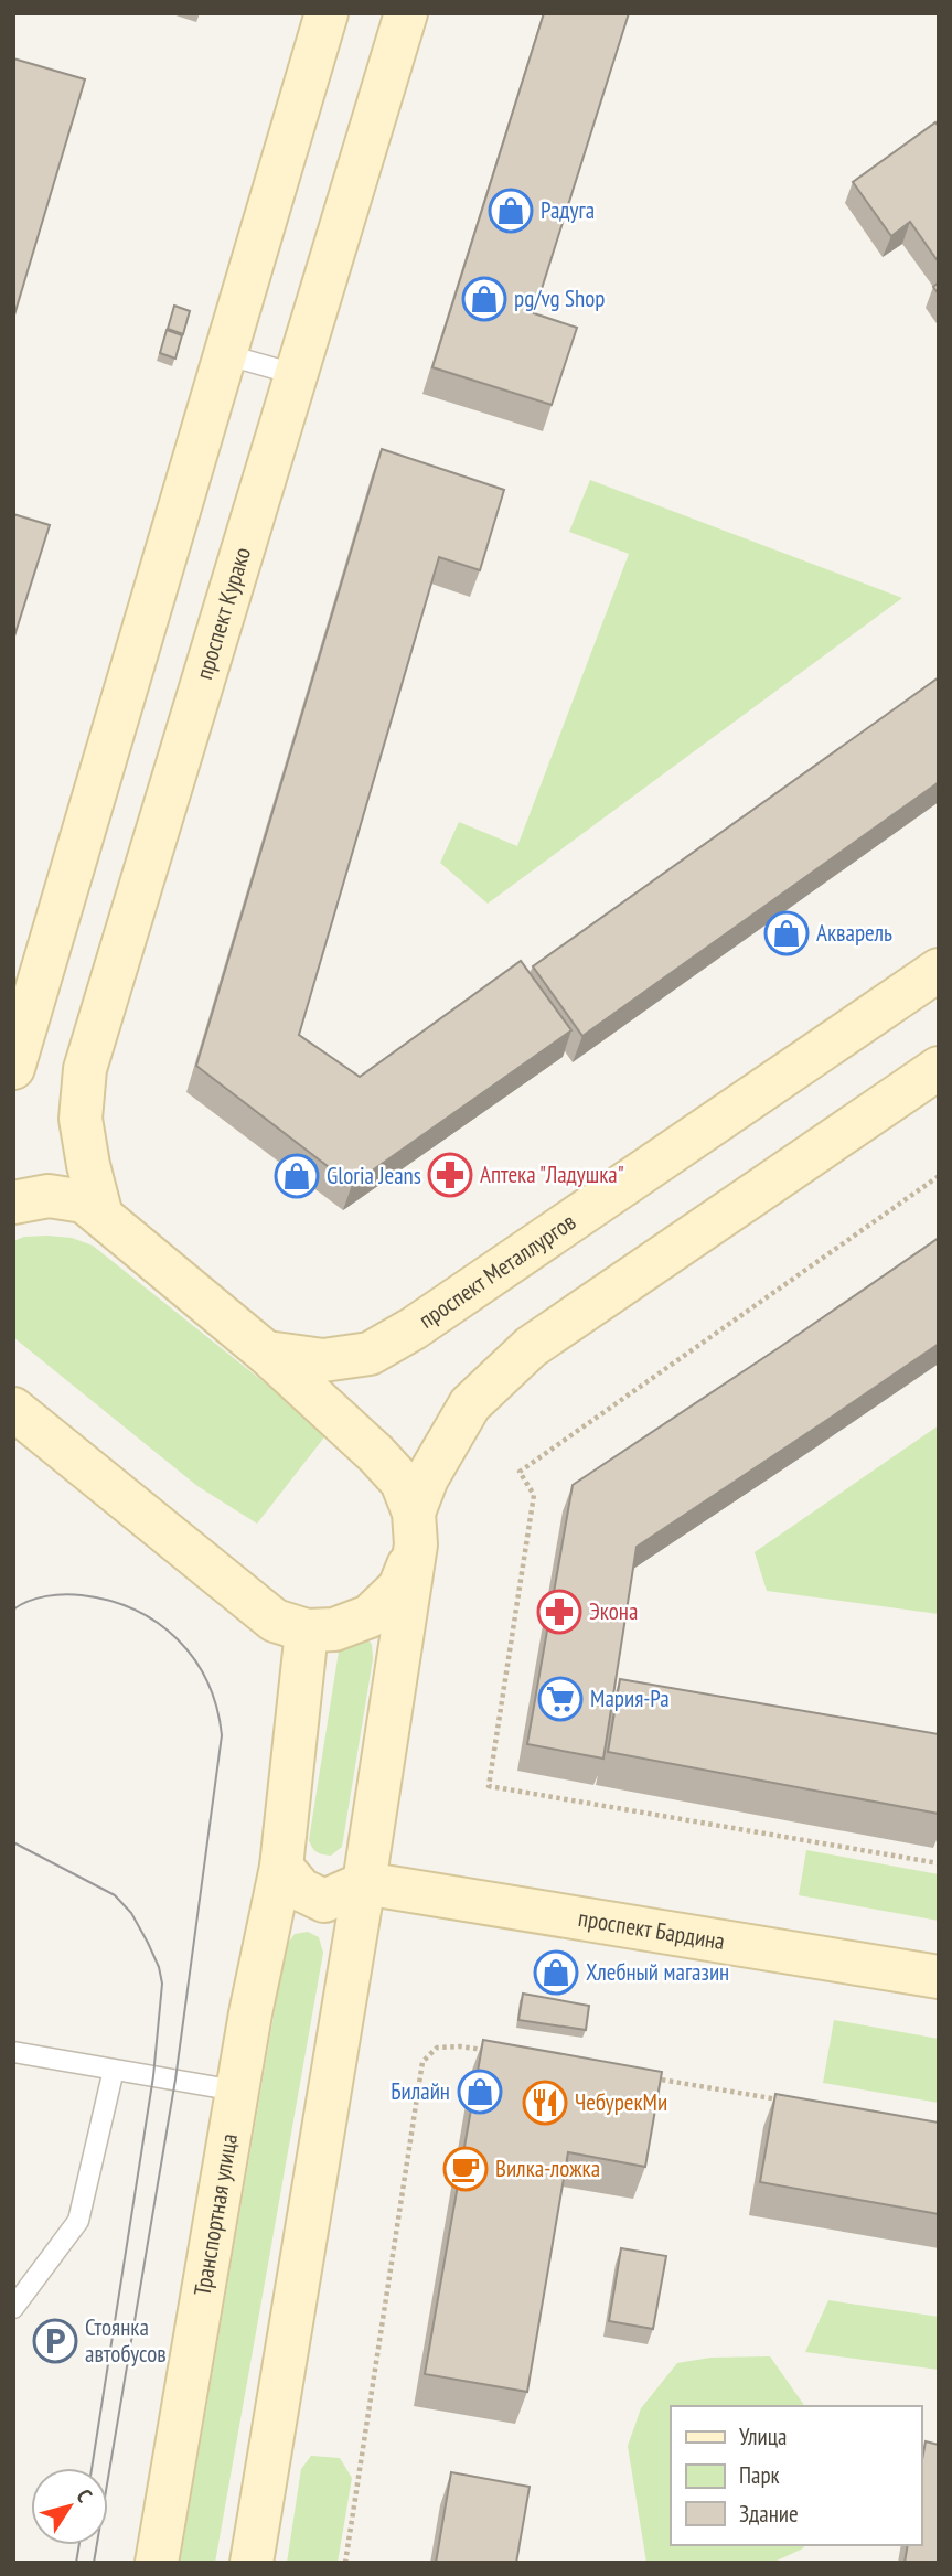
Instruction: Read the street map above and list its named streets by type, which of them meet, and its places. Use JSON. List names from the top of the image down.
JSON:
{
  "streets": {
    "main road": [
      "проспект Курако",
      "проспект Металлургов",
      "проспект Бардина",
      "Транспортная улица"
    ]
  },
  "places": {
    "shop": [
      "Радуга",
      "pg/vg Shop",
      "Акварель",
      "Gloria Jeans",
      "Хлебный магазин",
      "Билайн"
    ],
    "pharmacy": ["Аптека \"Ладушка\"", "Экона"],
    "supermarket": ["Мария-Ра"],
    "restaurant": ["ЧебурекМи"],
    "cafe": ["Вилка-ложка"],
    "parking": ["Стоянка автобусов"]
  },
  "legend": ["Улица", "Парк", "Здание"],
  "north": "top right"
}
